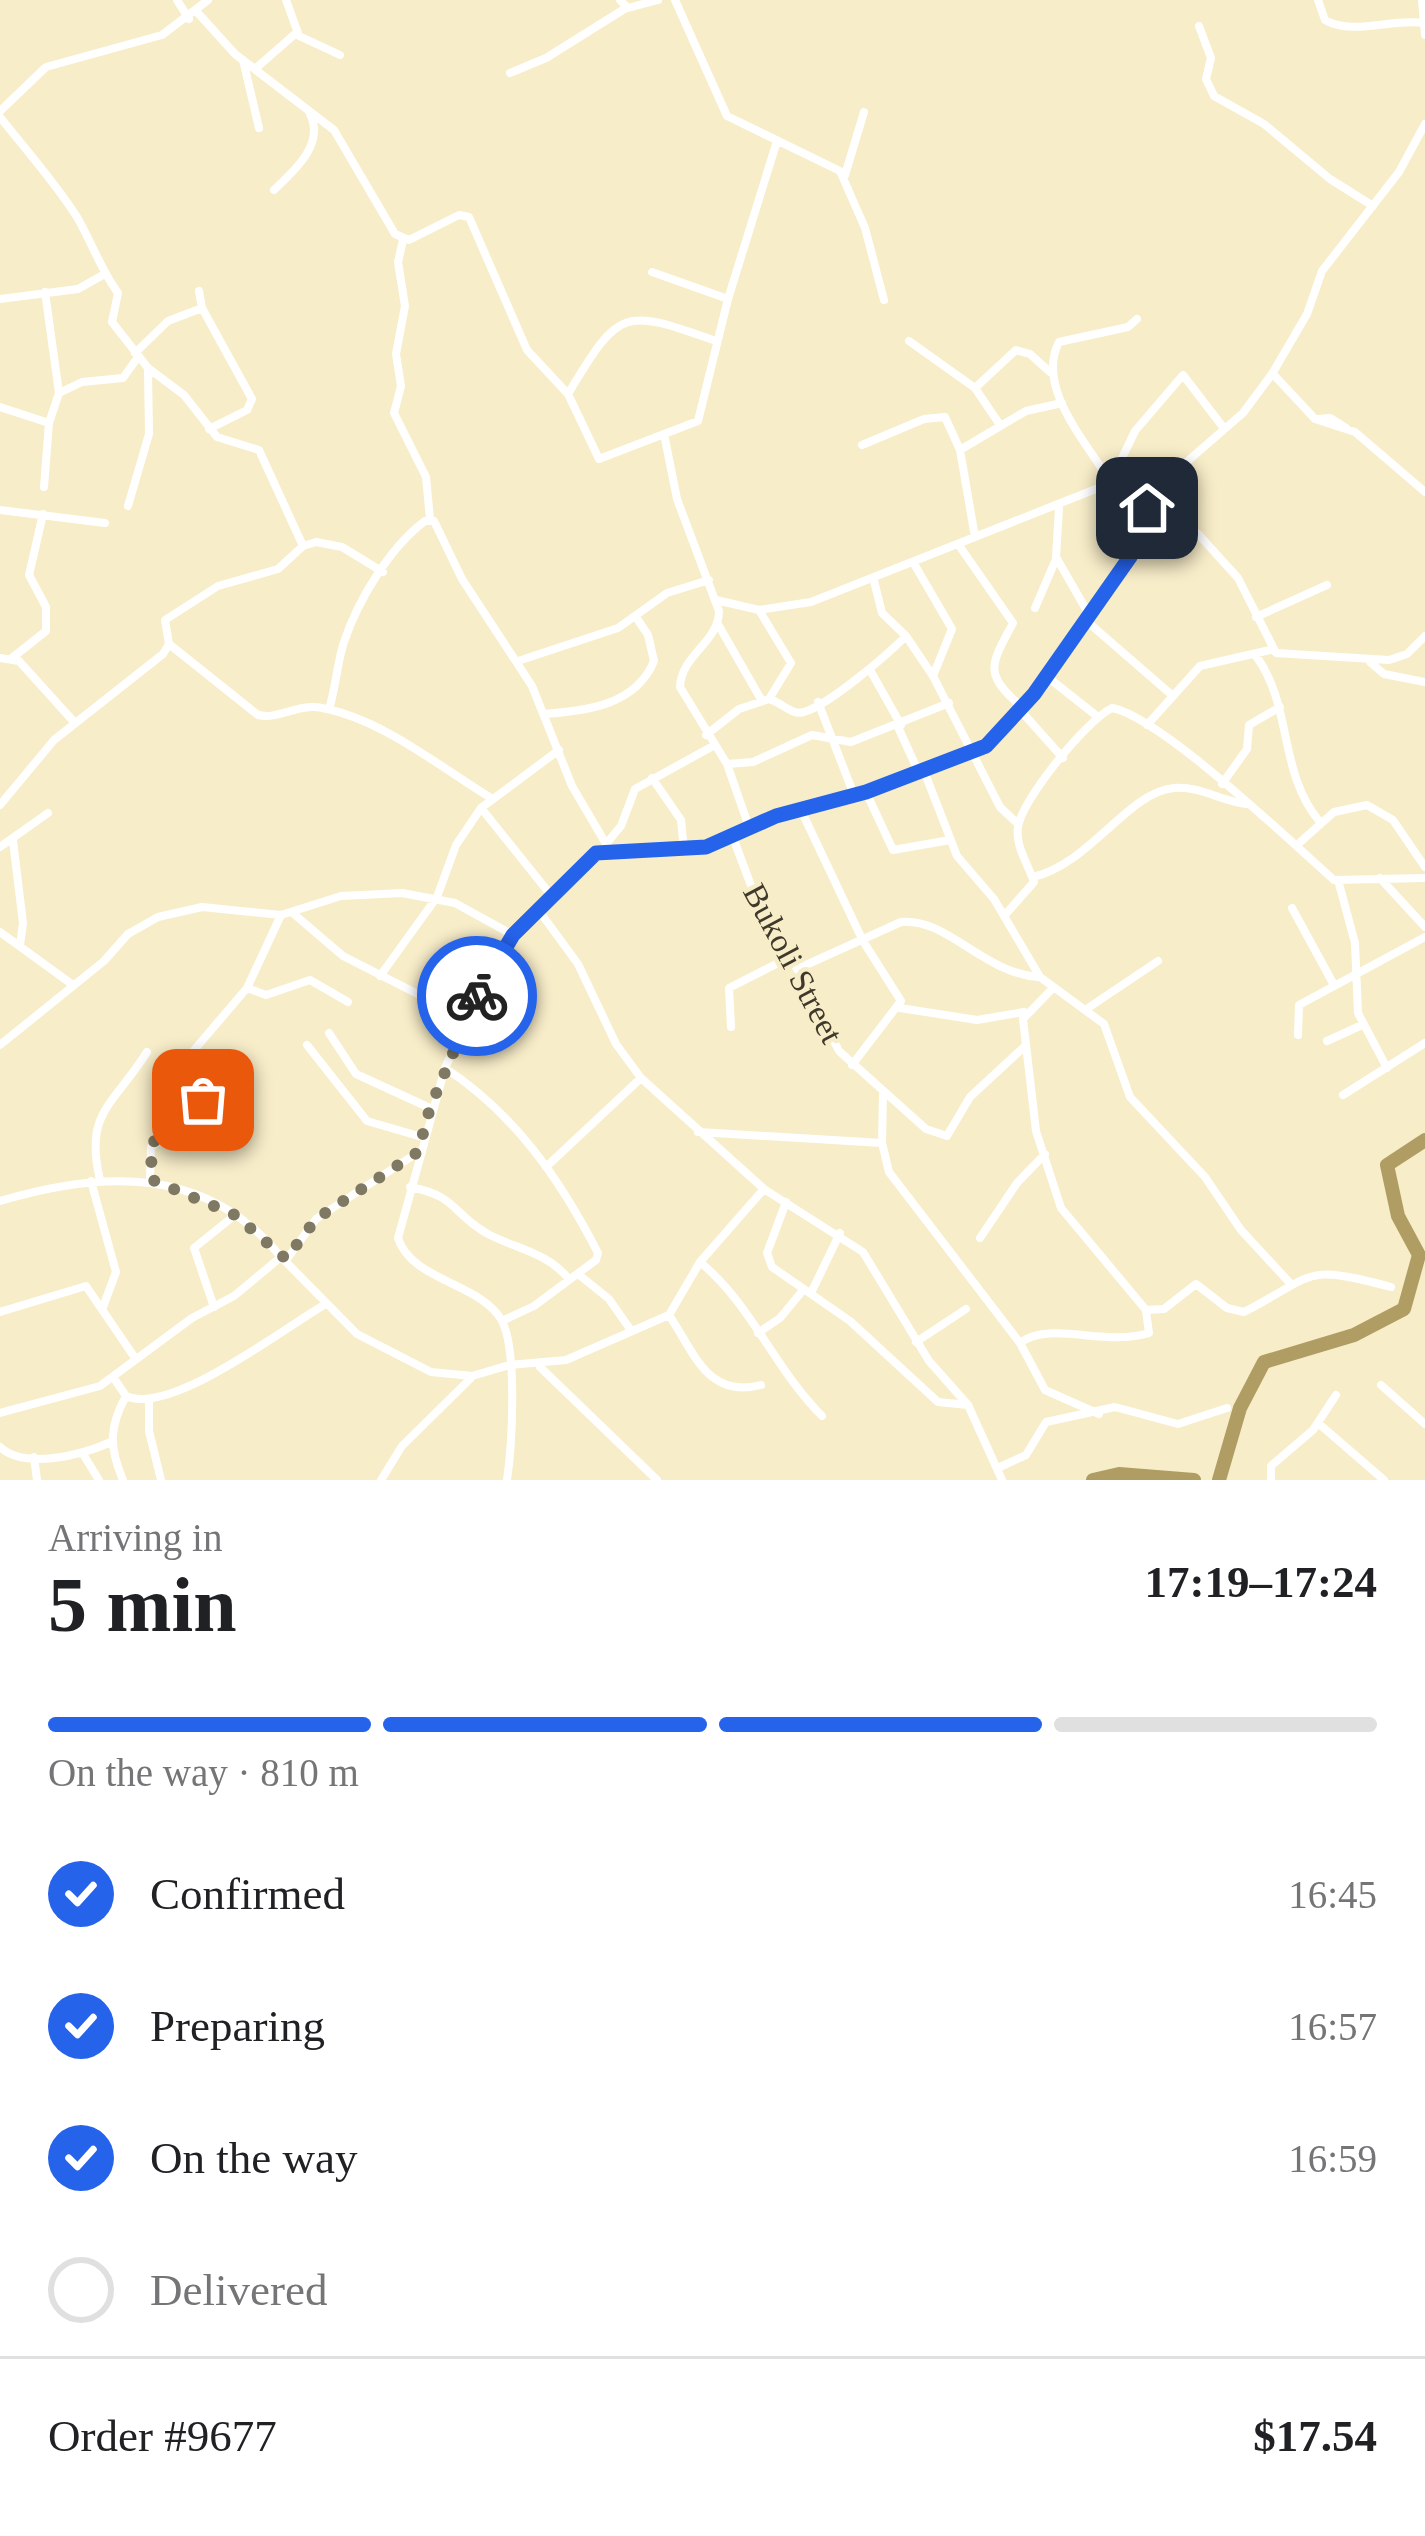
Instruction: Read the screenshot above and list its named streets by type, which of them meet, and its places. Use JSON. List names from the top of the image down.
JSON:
{
  "streets": {
    "street": ["Bukoli Street"]
  },
  "page": {
    "heading": ["5 min", "Arriving in", "17:19–17:24"],
    "panel": ["Order #9677", "$17.54"],
    "bar": "On the way · 810 m",
    "list": [
      ["Confirmed", "16:45"],
      ["Preparing", "16:57"],
      ["On the way", "16:59"],
      "Delivered"
    ]
  }
}
